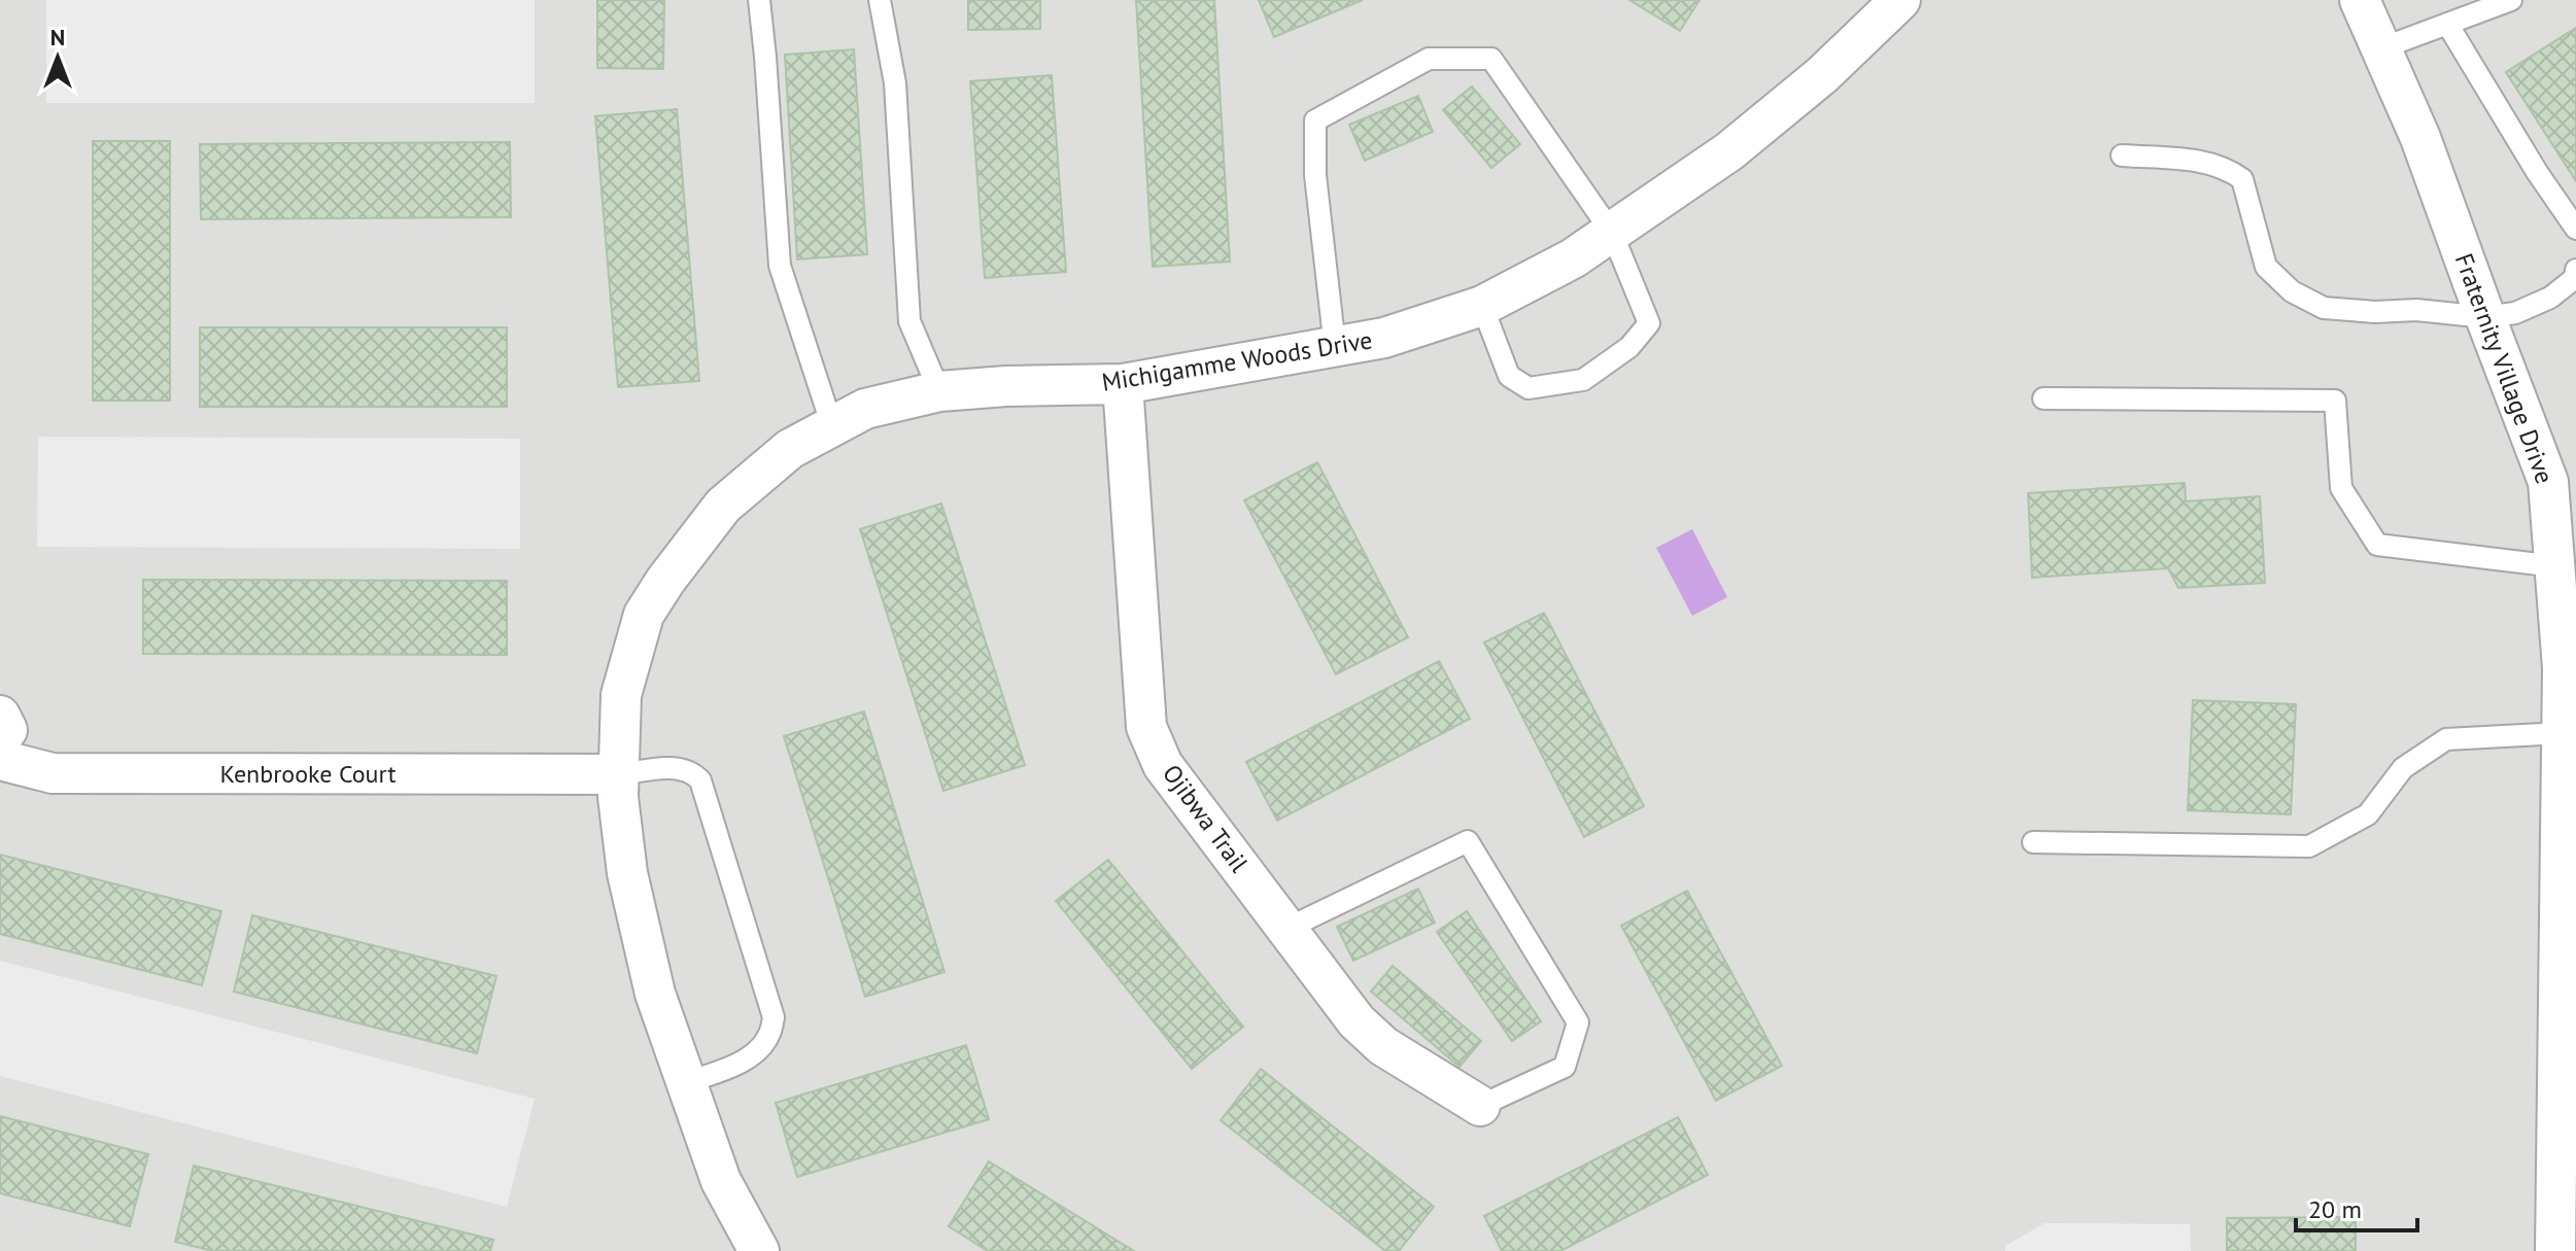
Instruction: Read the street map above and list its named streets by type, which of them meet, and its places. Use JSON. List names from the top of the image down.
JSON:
{
  "streets": {
    "street": [
      "Michigamme Woods Drive",
      "Fraternity Village Drive",
      "Kenbrooke Court",
      "Ojibwa Trail"
    ]
  },
  "crossings": [
    ["Michigamme Woods Drive", "Kenbrooke Court"],
    ["Michigamme Woods Drive", "Ojibwa Trail"]
  ],
  "scale_bar": "20 m",
  "north": "top"
}
